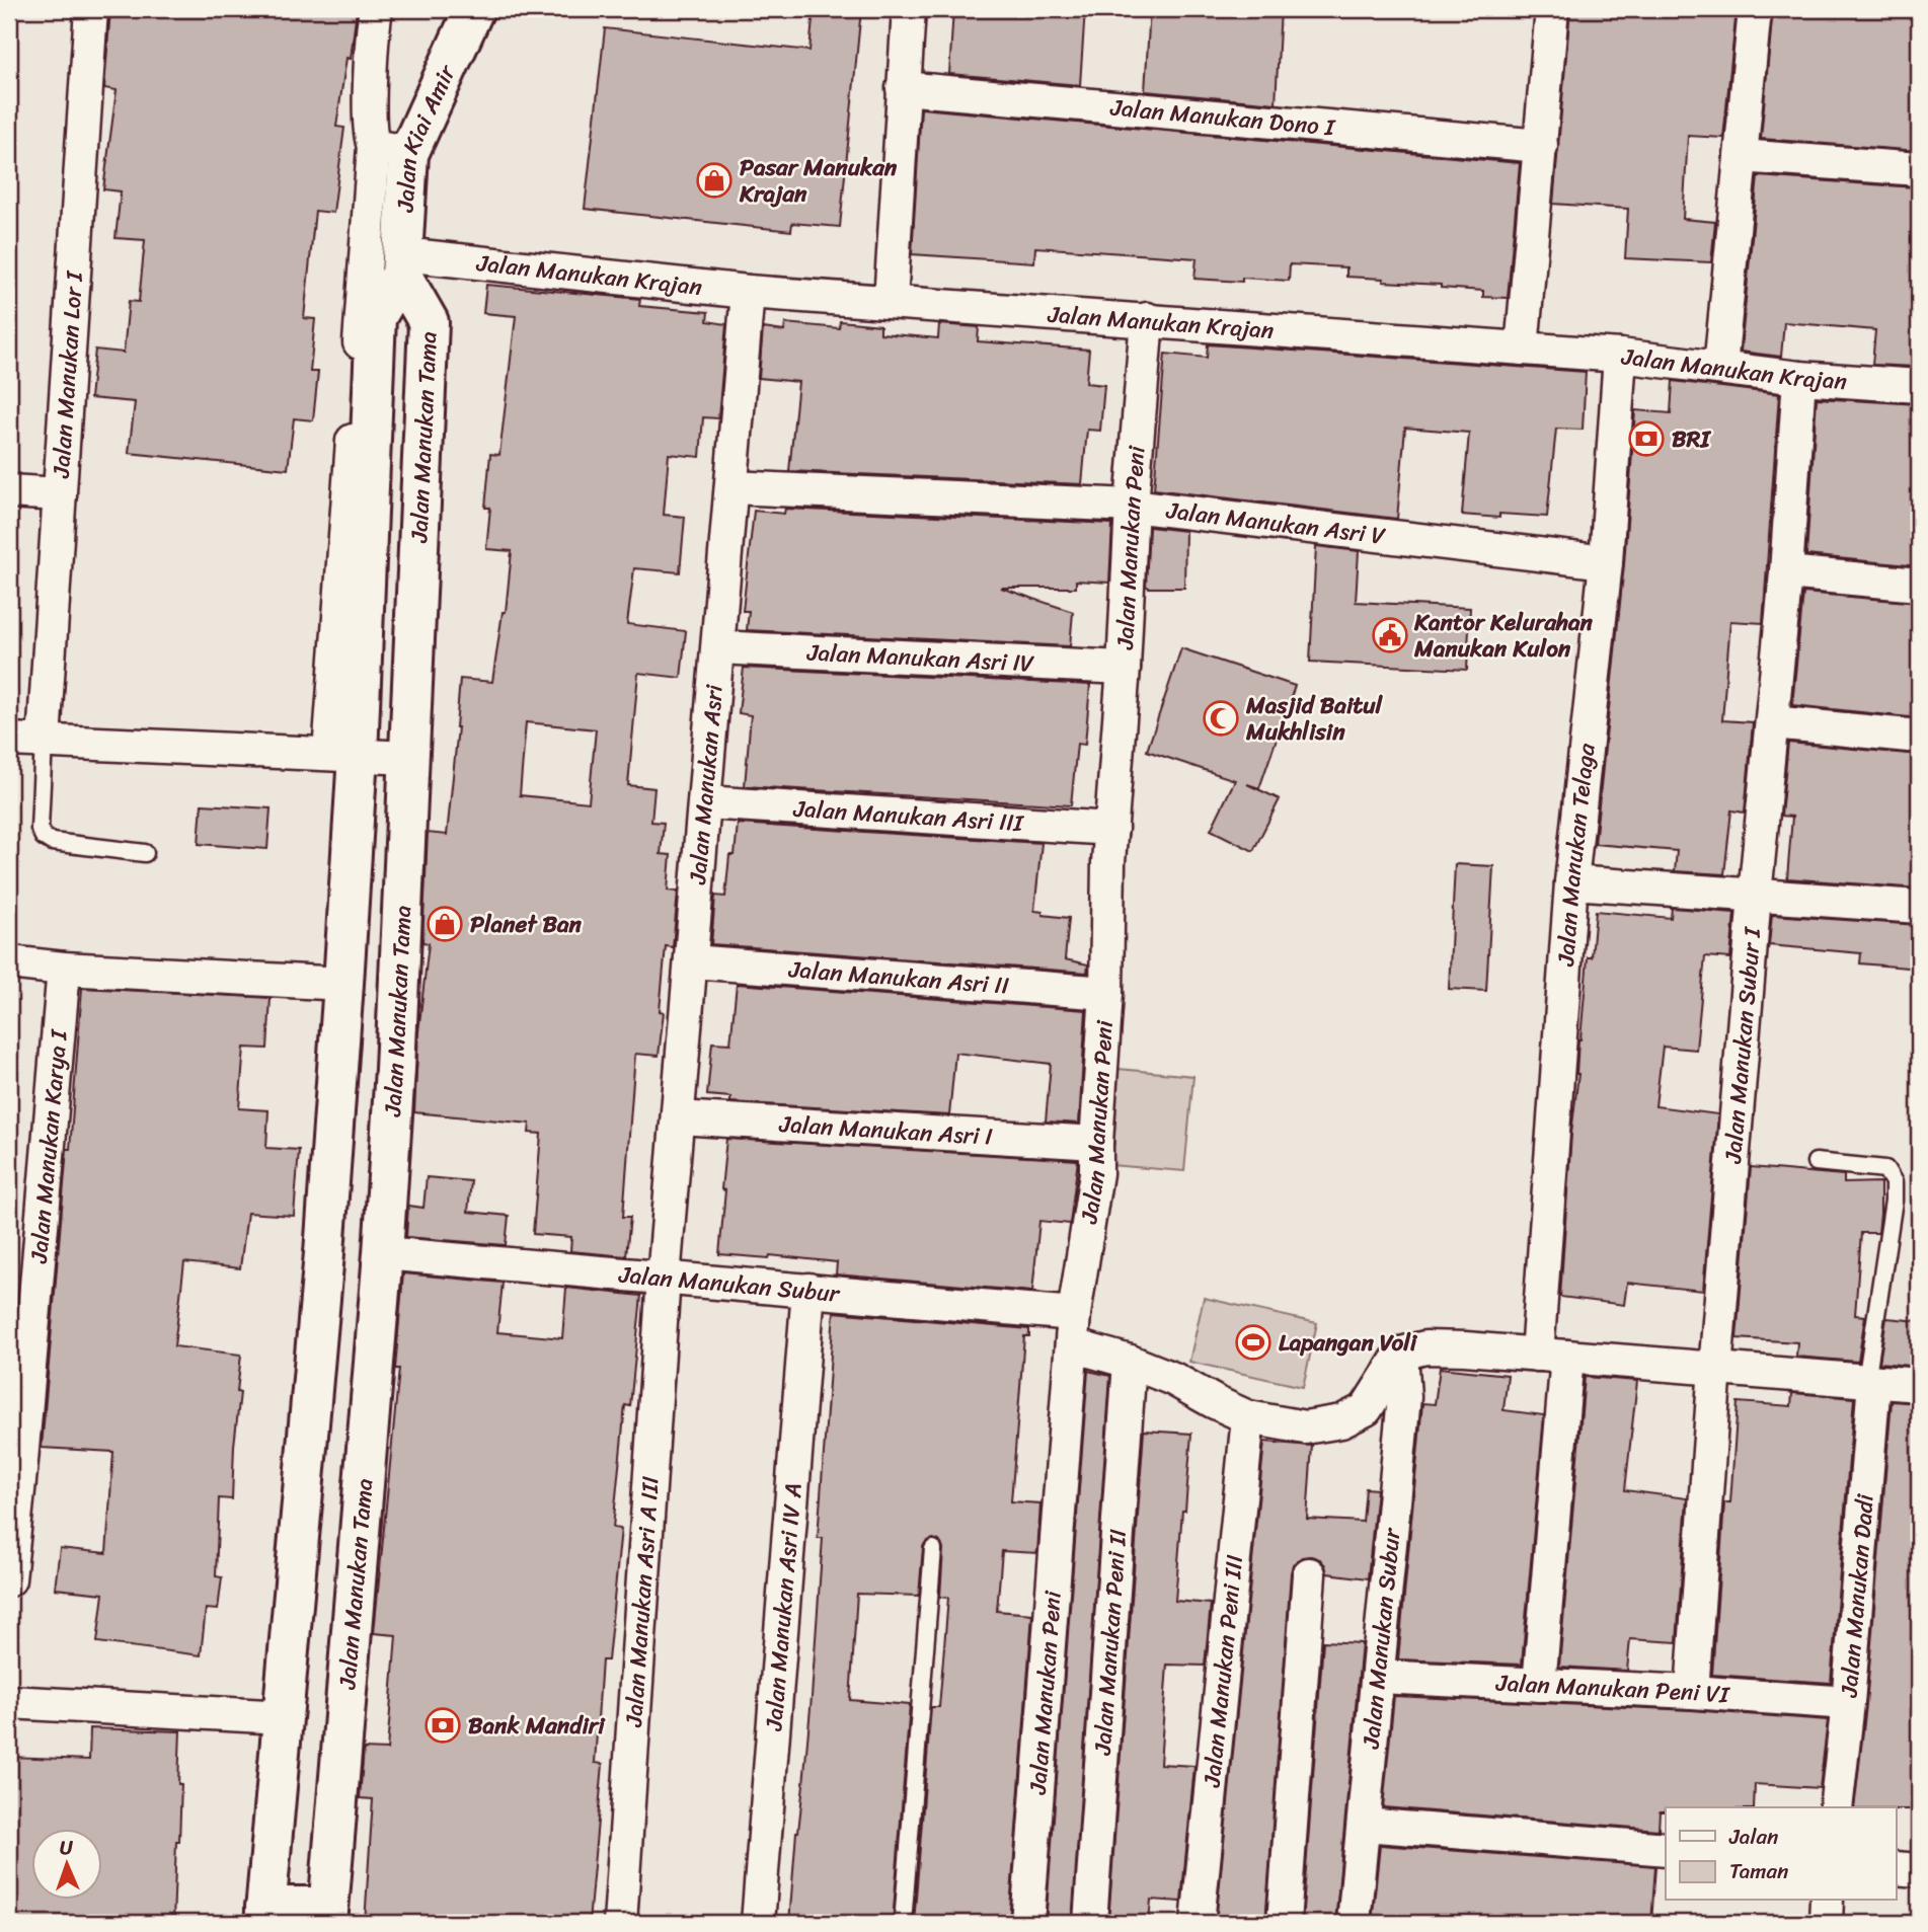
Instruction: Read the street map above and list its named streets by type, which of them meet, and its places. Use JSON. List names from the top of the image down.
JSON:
{
  "streets": {
    "street": [
      "Jalan Manukan Dono I",
      "Jalan Kiai Amir",
      "Jalan Manukan Krajan",
      "Jalan Manukan Lor I",
      "Jalan Manukan Tama",
      "Jalan Manukan Asri V",
      "Jalan Manukan Peni",
      "Jalan Manukan Asri IV",
      "Jalan Manukan Asri",
      "Jalan Manukan Asri III",
      "Jalan Manukan Telaga",
      "Jalan Manukan Asri II",
      "Jalan Manukan Subur I",
      "Jalan Manukan Asri I",
      "Jalan Manukan Karya I",
      "Jalan Manukan Subur",
      "Jalan Manukan Dadi",
      "Jalan Manukan Asri A III",
      "Jalan Manukan Asri IV A",
      "Jalan Manukan Peni II",
      "Jalan Manukan Peni III",
      "Jalan Manukan Peni VI"
    ]
  },
  "crossings": [
    ["Jalan Kiai Amir", "Jalan Manukan Krajan"],
    ["Jalan Kiai Amir", "Jalan Manukan Tama"],
    ["Jalan Manukan Krajan", "Jalan Manukan Tama"],
    ["Jalan Manukan Krajan", "Jalan Manukan Peni"],
    ["Jalan Manukan Krajan", "Jalan Manukan Asri"],
    ["Jalan Manukan Krajan", "Jalan Manukan Telaga"],
    ["Jalan Manukan Krajan", "Jalan Manukan Subur I"],
    ["Jalan Manukan Tama", "Jalan Manukan Subur"],
    ["Jalan Manukan Asri V", "Jalan Manukan Peni"],
    ["Jalan Manukan Asri V", "Jalan Manukan Asri"],
    ["Jalan Manukan Asri V", "Jalan Manukan Telaga"],
    ["Jalan Manukan Peni", "Jalan Manukan Asri IV"],
    ["Jalan Manukan Peni", "Jalan Manukan Asri III"],
    ["Jalan Manukan Peni", "Jalan Manukan Asri II"],
    ["Jalan Manukan Peni", "Jalan Manukan Asri I"],
    ["Jalan Manukan Peni", "Jalan Manukan Subur"],
    ["Jalan Manukan Asri IV", "Jalan Manukan Asri"],
    ["Jalan Manukan Asri", "Jalan Manukan Asri III"],
    ["Jalan Manukan Asri", "Jalan Manukan Asri II"],
    ["Jalan Manukan Asri", "Jalan Manukan Asri I"],
    ["Jalan Manukan Asri", "Jalan Manukan Subur"],
    ["Jalan Manukan Asri", "Jalan Manukan Asri A III"],
    ["Jalan Manukan Telaga", "Jalan Manukan Peni VI"],
    ["Jalan Manukan Subur I", "Jalan Manukan Peni VI"],
    ["Jalan Manukan Subur", "Jalan Manukan Asri A III"],
    ["Jalan Manukan Subur", "Jalan Manukan Asri IV A"],
    ["Jalan Manukan Subur", "Jalan Manukan Peni VI"],
    ["Jalan Manukan Dadi", "Jalan Manukan Peni VI"]
  ],
  "places": {
    "shop": ["Pasar Manukan Krajan", "Planet Ban"],
    "bank": ["BRI", "Bank Mandiri"],
    "public building": ["Kantor Kelurahan Manukan Kulon"],
    "mosque": ["Masjid Baitul Mukhlisin"],
    "sports": ["Lapangan Voli"]
  },
  "legend": ["Jalan", "Taman"],
  "north": "top"
}
